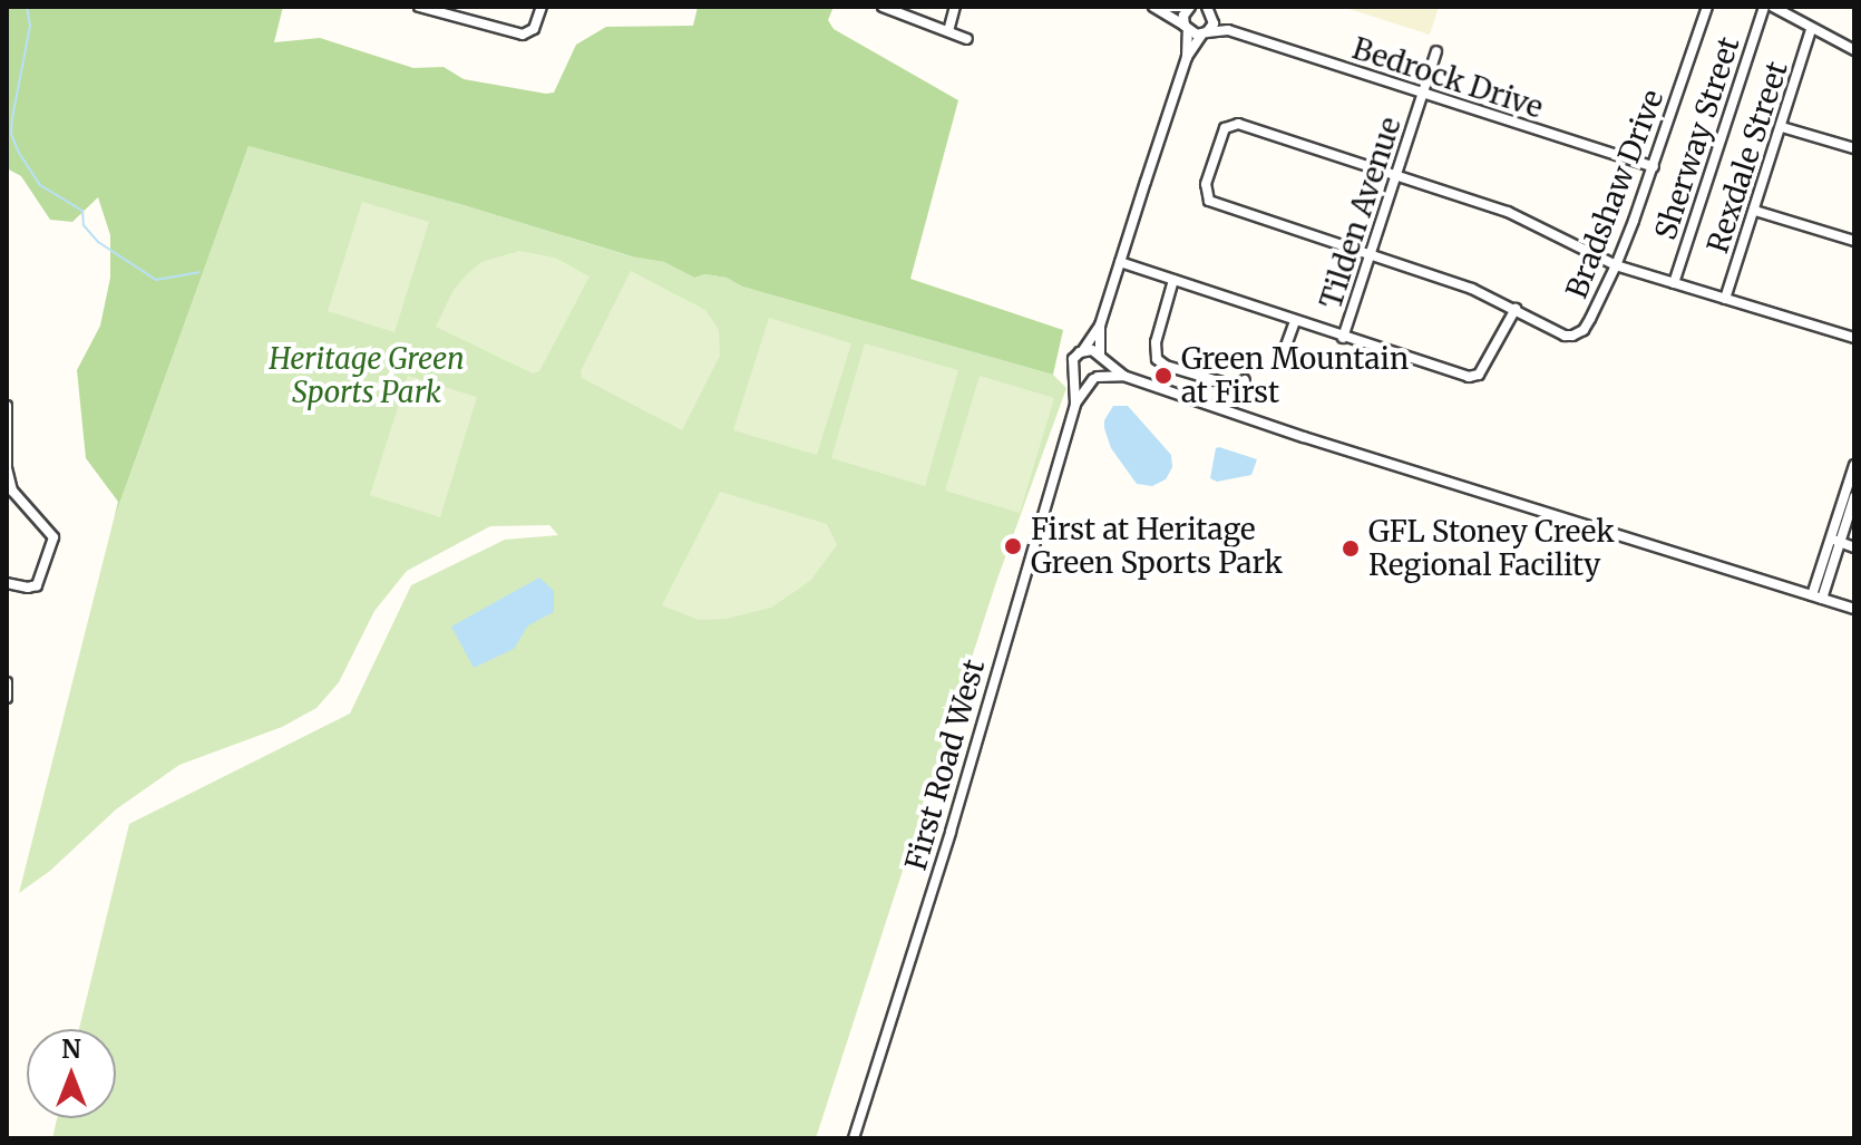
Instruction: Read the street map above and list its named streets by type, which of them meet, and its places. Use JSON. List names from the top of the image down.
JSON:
{
  "streets": {
    "street": [
      "Bedrock Drive",
      "Sherway Street",
      "Rexdale Street",
      "Bradshaw Drive",
      "Tilden Avenue",
      "First Road West"
    ]
  },
  "crossings": [
    ["Bedrock Drive", "Bradshaw Drive"],
    ["Bedrock Drive", "Tilden Avenue"],
    ["Bradshaw Drive", "Tilden Avenue"]
  ],
  "parks": ["Heritage Green Sports Park"],
  "places": ["Green Mountain at First", "First at Heritage Green Sports Park", "GFL Stoney Creek Regional Facility"],
  "north": "top"
}
